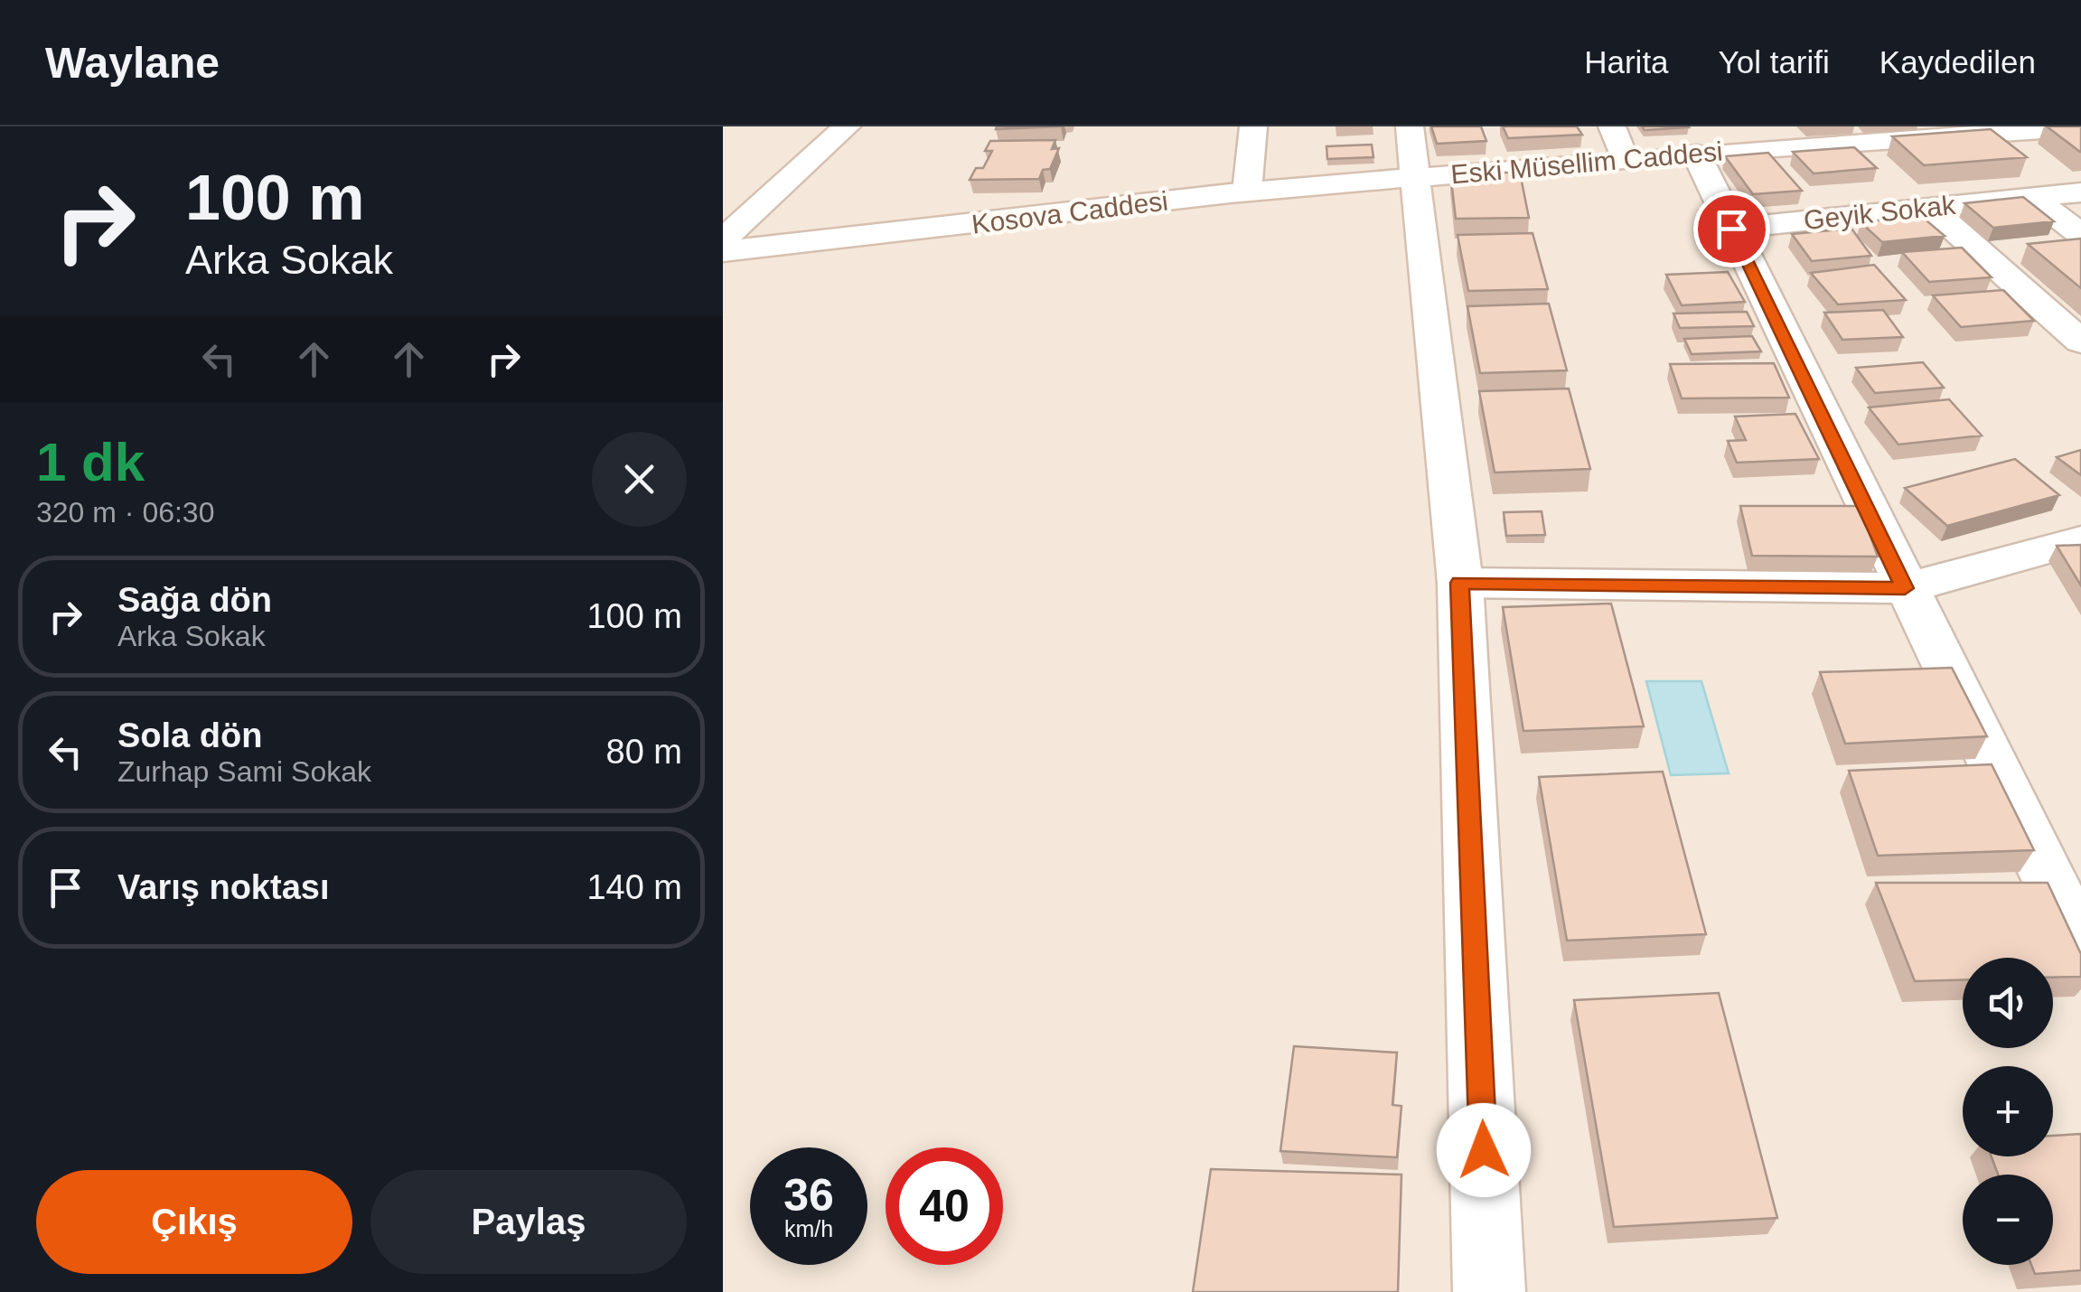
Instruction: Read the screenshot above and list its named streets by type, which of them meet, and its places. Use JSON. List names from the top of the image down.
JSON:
{
  "streets": {
    "street": ["Eski Müsellim Caddesi", "Kosova Caddesi", "Geyik Sokak"]
  },
  "crossings": [
    ["Eski Müsellim Caddesi", "Kosova Caddesi"]
  ],
  "page": {
    "header": "Waylane",
    "nav": ["Harita", "Yol tarifi", "Kaydedilen"],
    "turn": ["100 m", "Arka Sokak"],
    "heading": ["1 dk", "320 m · 06:30"],
    "list": [
      {
        "name": "Sağa dön",
        "note": "Arka Sokak",
        "value": "100 m"
      },
      {
        "name": "Sola dön",
        "note": "Zurhap Sami Sokak",
        "value": "80 m"
      },
      {
        "name": "Varış noktası",
        "value": "140 m"
      }
    ],
    "map_buttons": ["+", "−"],
    "speed": "36 km/h",
    "limit": "40",
    "buttons": ["Çıkış", "Paylaş"]
  }
}
